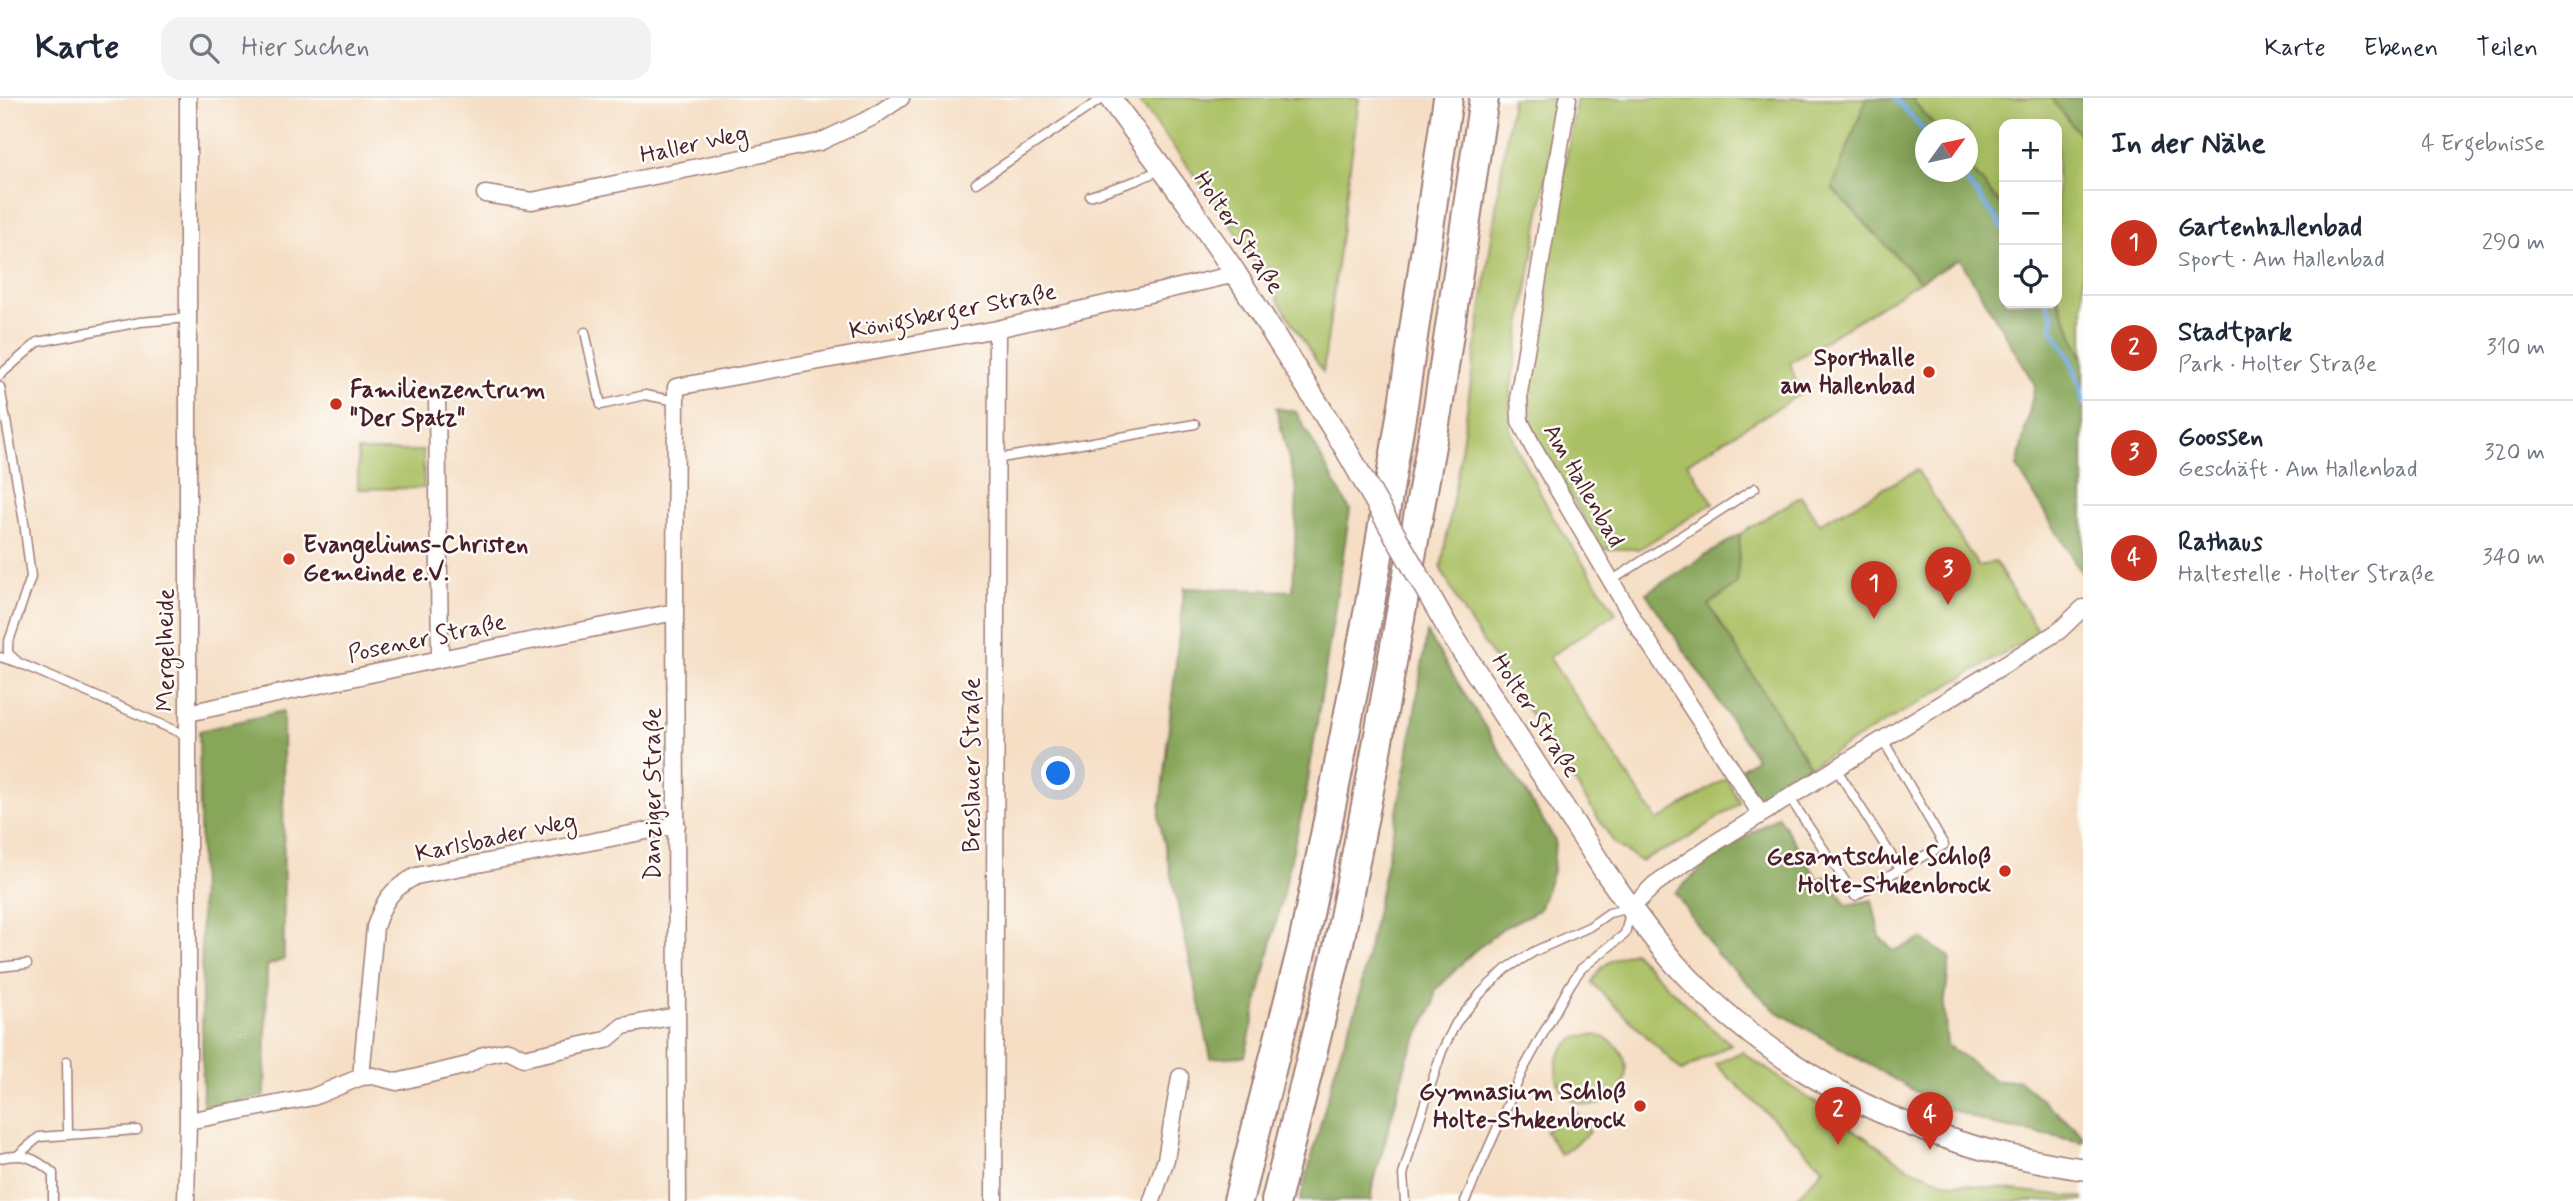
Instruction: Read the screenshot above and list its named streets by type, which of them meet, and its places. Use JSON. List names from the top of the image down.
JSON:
{
  "streets": {
    "street": [
      "Haller Weg",
      "Holter Straße",
      "Königsberger Straße",
      "Am Hallenbad",
      "Posener Straße",
      "Mergelheide",
      "Breslauer Straße",
      "Danziger Straße",
      "Karlsbader Weg"
    ]
  },
  "crossings": [
    ["Holter Straße", "Königsberger Straße"],
    ["Königsberger Straße", "Breslauer Straße"],
    ["Königsberger Straße", "Danziger Straße"],
    ["Posener Straße", "Mergelheide"],
    ["Posener Straße", "Danziger Straße"],
    ["Danziger Straße", "Karlsbader Weg"]
  ],
  "places": [
    "Sporthalle am Hallenbad",
    "Familienzentrum \"Der Spatz\"",
    "Evangeliums-Christen Gemeinde e.V.",
    "Gesamtschule Schloß Holte-Stukenbrock",
    "Gymnasium Schloß Holte-Stukenbrock"
  ],
  "north": "top right",
  "page": {
    "header": "Karte",
    "search": "Hier suchen",
    "nav": ["Karte", "Ebenen", "Teilen"],
    "heading": ["In der Nähe", "4 Ergebnisse"],
    "map_buttons": ["+", "−"],
    "list": [
      {
        "mark": "1",
        "name": "Gartenhallenbad",
        "note": "Sport · Am Hallenbad",
        "value": "290 m"
      },
      {
        "mark": "2",
        "name": "Stadtpark",
        "note": "Park · Holter Straße",
        "value": "310 m"
      },
      {
        "mark": "3",
        "name": "Goossen",
        "note": "Geschäft · Am Hallenbad",
        "value": "320 m"
      },
      {
        "mark": "4",
        "name": "Rathaus",
        "note": "Haltestelle · Holter Straße",
        "value": "340 m"
      }
    ],
    "pins": [
      "3",
      "1",
      "2",
      "4"
    ]
  }
}
